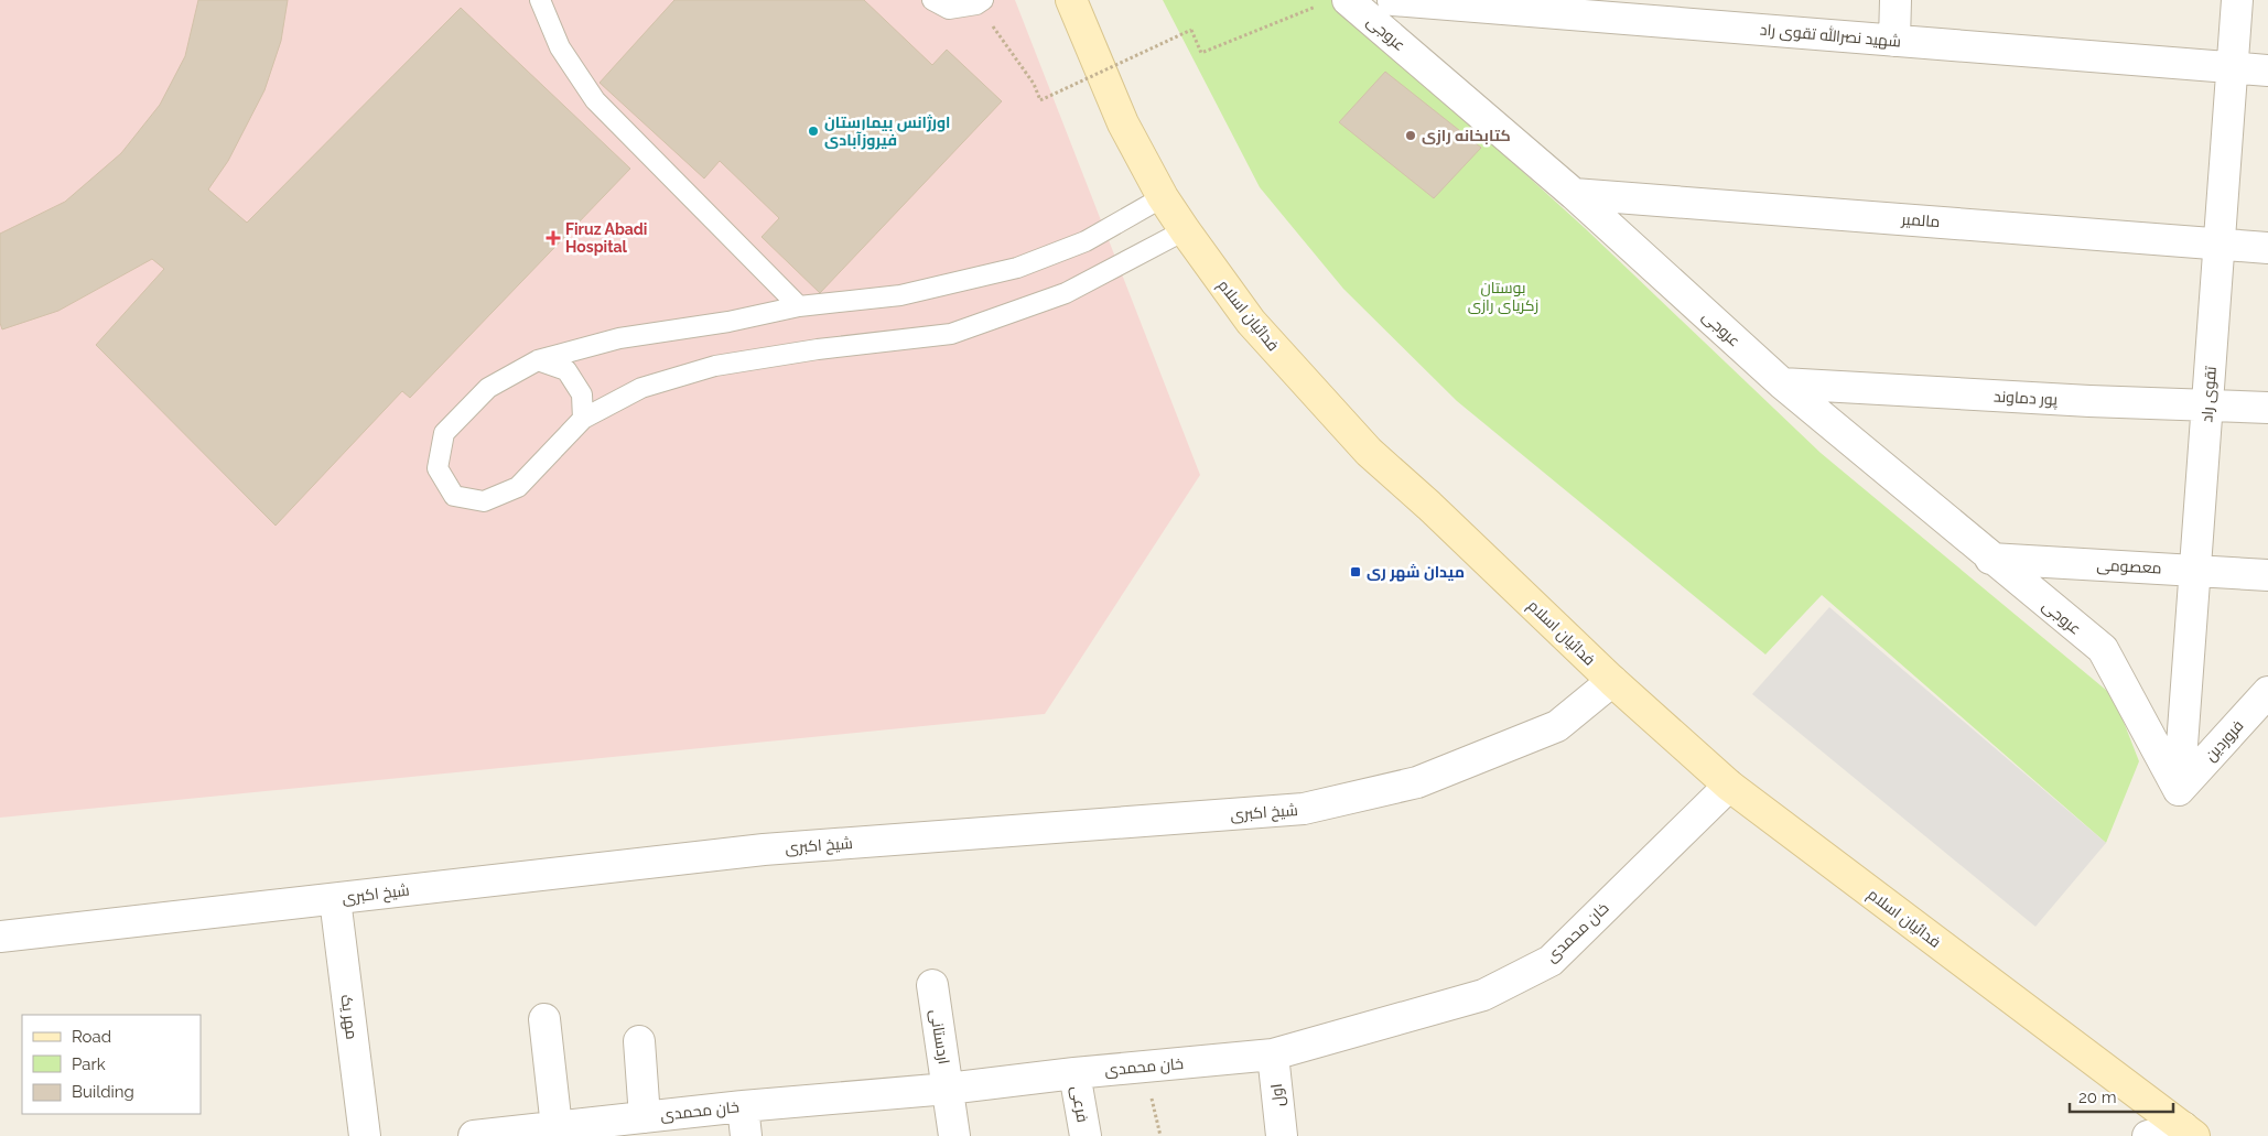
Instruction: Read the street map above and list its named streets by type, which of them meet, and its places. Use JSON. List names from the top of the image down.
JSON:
{
  "streets": {
    "main road": ["فدائیان اسلام"],
    "street": [
      "عروجی",
      "شهید نصرالله تقوی راد",
      "مالمیر",
      "تقوی راد",
      "پور دماوند",
      "معصومی",
      "فروردین",
      "شیخ اکبری",
      "خان محمدی",
      "مهر یک",
      "اردستانی",
      "اول",
      "فرعی"
    ]
  },
  "crossings": [
    ["عروجی", "مالمیر"],
    ["عروجی", "تقوی راد"],
    ["عروجی", "پور دماوند"],
    ["عروجی", "معصومی"],
    ["عروجی", "فروردین"],
    ["شهید نصرالله تقوی راد", "تقوی راد"],
    ["مالمیر", "تقوی راد"],
    ["فدائیان اسلام", "شیخ اکبری"],
    ["فدائیان اسلام", "خان محمدی"],
    ["تقوی راد", "پور دماوند"],
    ["تقوی راد", "معصومی"],
    ["تقوی راد", "فروردین"],
    ["شیخ اکبری", "مهر یک"],
    ["خان محمدی", "اردستانی"],
    ["خان محمدی", "اول"],
    ["خان محمدی", "فرعی"]
  ],
  "parks": ["بوستان زکریای رازی"],
  "places": {
    "other": ["اورژانس بیمارستان فیروزآبادی", "کتابخانه رازی"],
    "health": ["Firuz Abadi Hospital"],
    "transit": ["میدان شهر ری"]
  },
  "legend": ["Road", "Park", "Building"],
  "scale_bar": "20 m"
}
